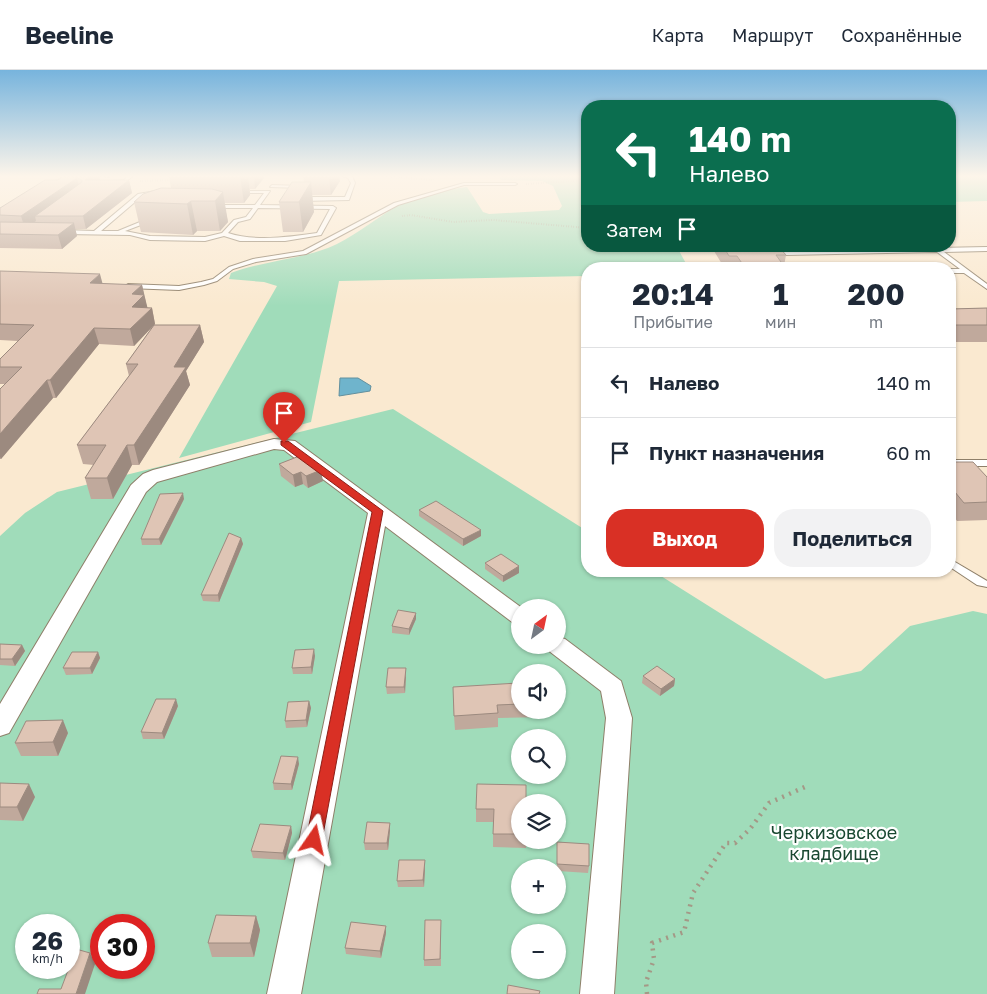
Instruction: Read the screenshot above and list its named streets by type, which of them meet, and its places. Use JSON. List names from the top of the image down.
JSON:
{
  "parks": ["Черкизовское кладбище"],
  "north": "top right",
  "page": {
    "header": "Beeline",
    "nav": ["Карта", "Маршрут", "Сохранённые"],
    "turn": ["140 m", "Налево"],
    "then": "Затем",
    "eta": [
      "20:14",
      "Прибытие",
      "1",
      "мин",
      "200",
      "m"
    ],
    "list": [
      {
        "name": "Налево",
        "value": "140 m"
      },
      {
        "name": "Пункт назначения",
        "value": "60 m"
      }
    ],
    "buttons": ["Выход", "Поделиться"],
    "map_buttons": ["+", "−"],
    "speed": "26 km/h",
    "limit": "30"
  }
}
